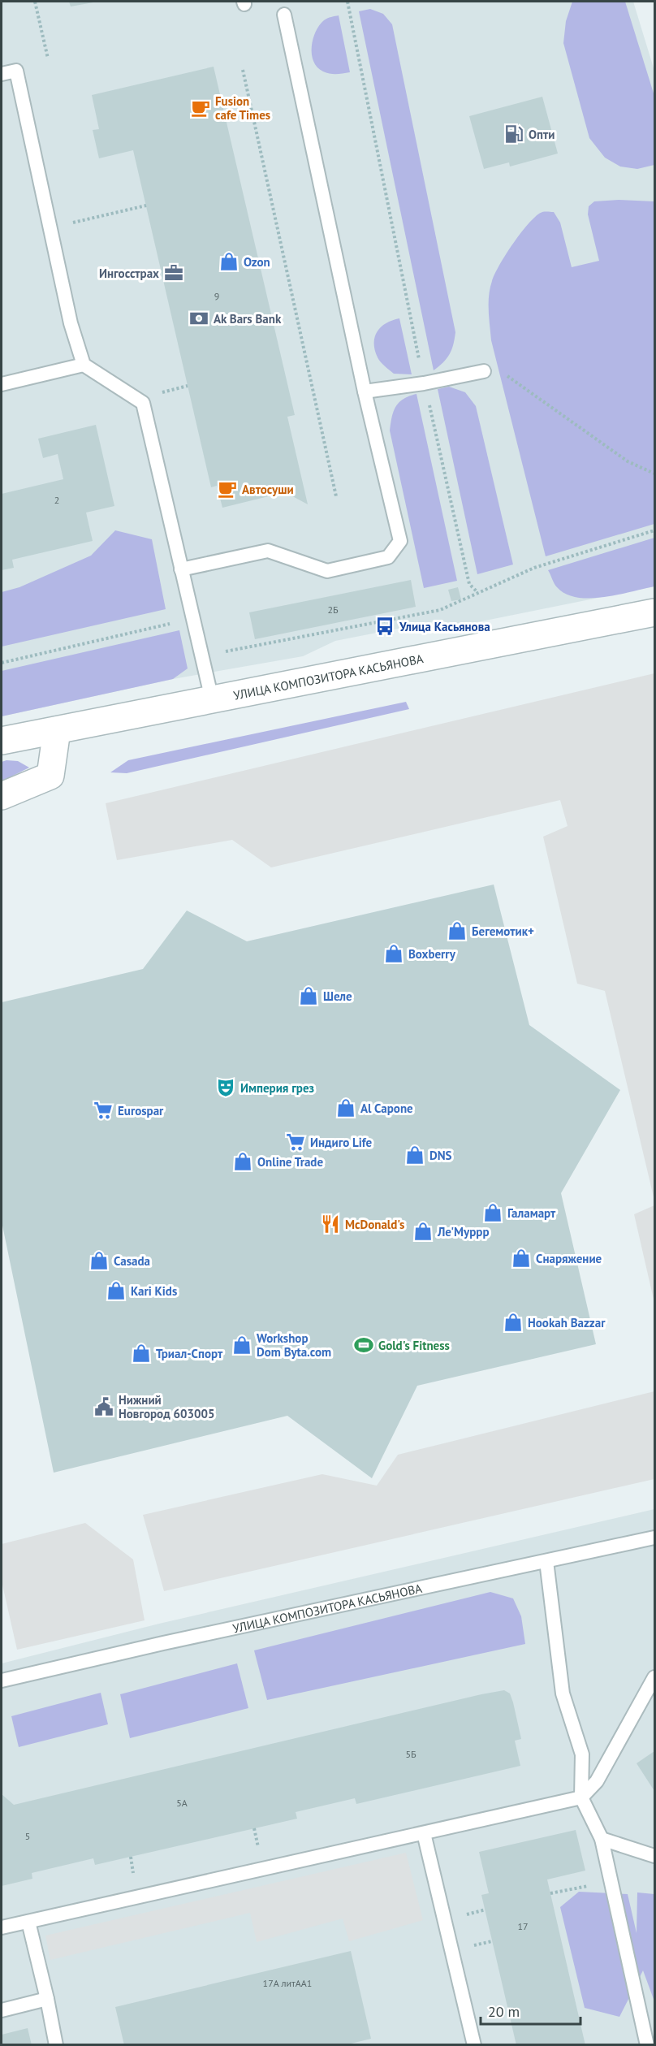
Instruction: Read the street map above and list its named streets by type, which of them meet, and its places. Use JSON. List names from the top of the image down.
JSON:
{
  "streets": {
    "street": ["УЛИЦА КОМПОЗИТОРА КАСЬЯНОВА"]
  },
  "places": {
    "cafe": ["Fusion cafe Times", "Автосуши"],
    "fuel station": ["Опти"],
    "shop": [
      "Ozon",
      "Бегемотик+",
      "Boxberry",
      "Шеле",
      "Al Capone",
      "DNS",
      "Online Trade",
      "Галамарт",
      "Ле'Муррр",
      "Снаряжение",
      "Casada",
      "Kari Kids",
      "Hookah Bazzar",
      "Workshop Dom Byta.com",
      "Триал-Спорт"
    ],
    "office": ["Ингосстрах"],
    "bank": ["Ak Bars Bank"],
    "bus stop": ["Улица Касьянова"],
    "theatre": ["Империя грез"],
    "supermarket": ["Eurospar", "Индиго Life"],
    "restaurant": ["McDonald's"],
    "sports": ["Gold's Fitness"],
    "public building": ["Нижний Новгород 603005"]
  },
  "house_numbers": [
    "9",
    "2",
    "2Б",
    "5Б",
    "5А",
    "5",
    "17",
    "17А литАА1"
  ],
  "scale_bar": "20 m"
}
